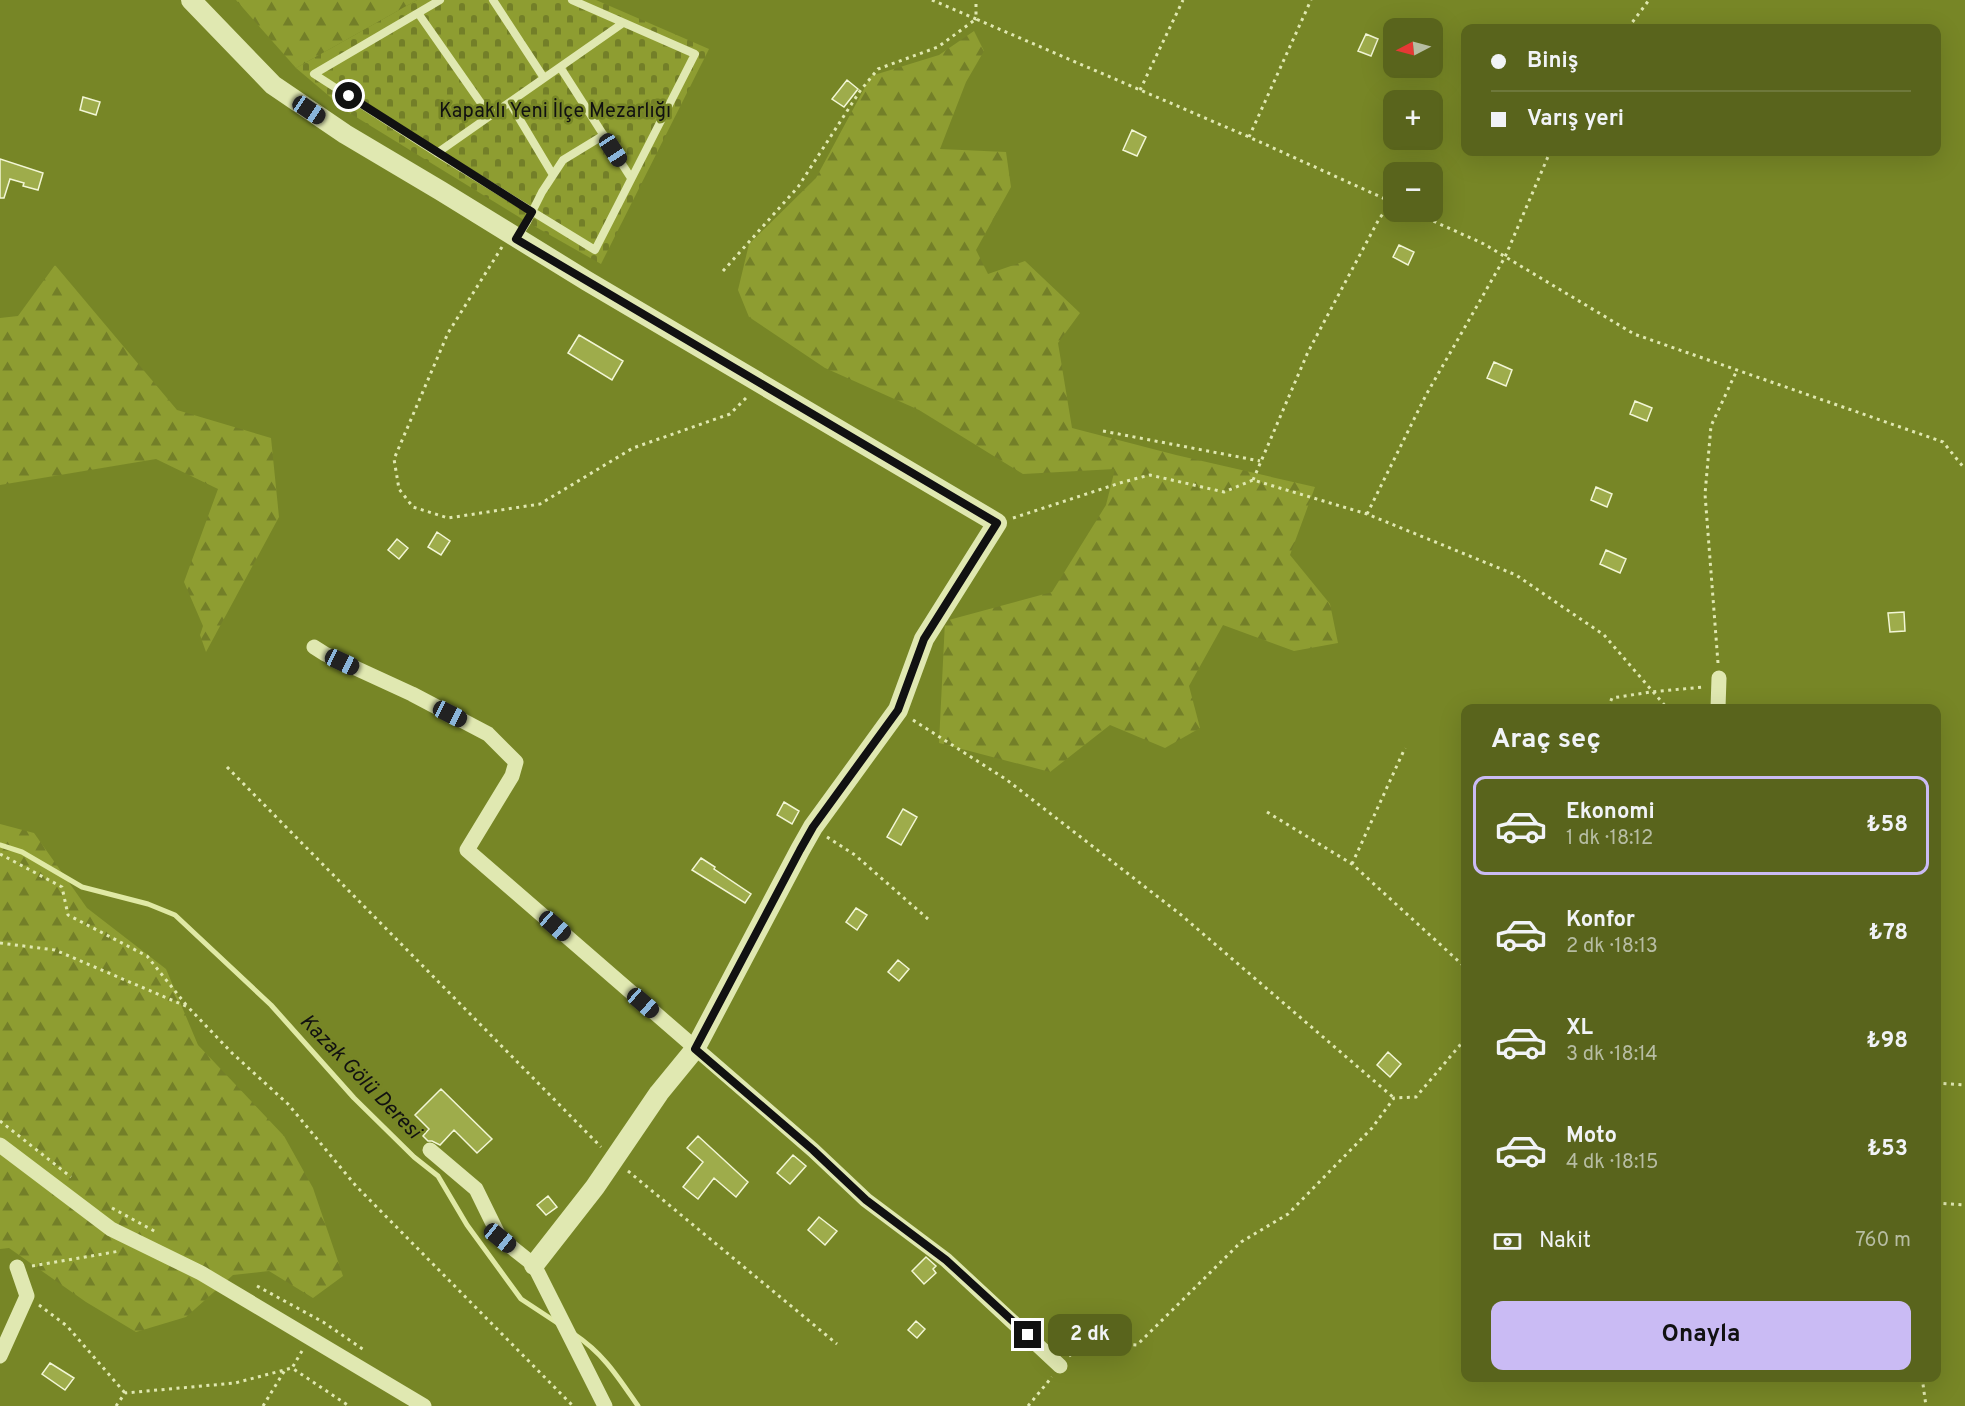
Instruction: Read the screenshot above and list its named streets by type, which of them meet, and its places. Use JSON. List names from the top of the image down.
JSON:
{
  "water": ["Kazak Gölü Deresi"],
  "parks": ["Kapaklı Yeni İlçe Mezarlığı"],
  "north": "left",
  "page": {
    "map_buttons": ["+", "−"],
    "banner": ["Biniş", "Varış yeri"],
    "heading": "Araç seç",
    "list": [
      {
        "name": "Ekonomi",
        "note": "1 dk · 18:12",
        "value": "₺58"
      },
      {
        "name": "Konfor",
        "note": "2 dk · 18:13",
        "value": "₺78"
      },
      {
        "name": "XL",
        "note": "3 dk · 18:14",
        "value": "₺98"
      },
      {
        "name": "Moto",
        "note": "4 dk · 18:15",
        "value": "₺53"
      }
    ],
    "pay": ["Nakit", "760 m"],
    "buttons": "Onayla",
    "bubble": "2 dk"
  }
}
